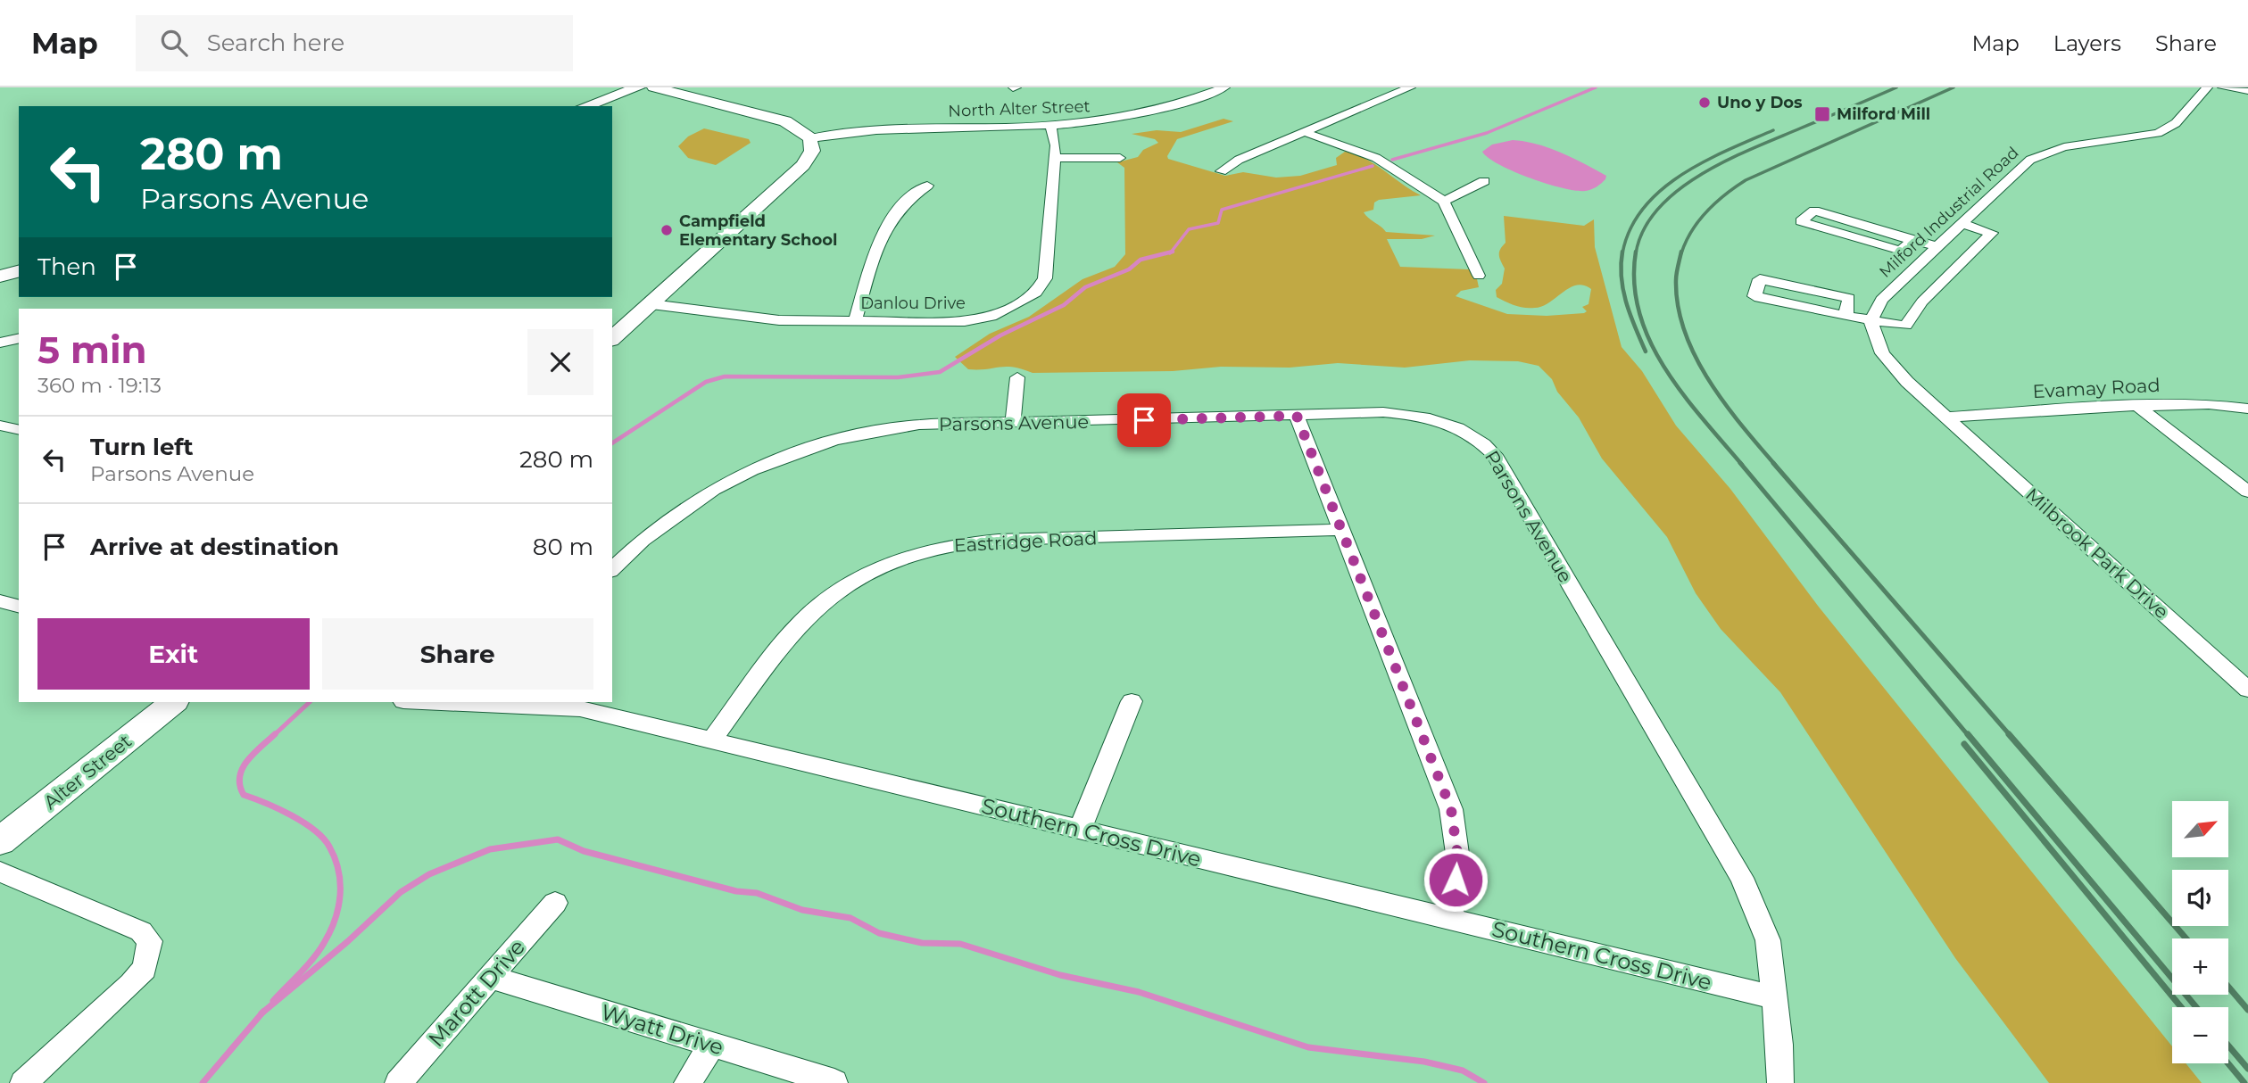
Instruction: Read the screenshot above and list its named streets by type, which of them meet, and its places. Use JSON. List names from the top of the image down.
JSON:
{
  "streets": {
    "street": [
      "North Alter Street",
      "Milford Industrial Road",
      "Danlou Drive",
      "Evamay Road",
      "Parsons Avenue",
      "Eastridge Road",
      "Milbrook Park Drive",
      "Alter Street",
      "Southern Cross Drive",
      "Marott Drive",
      "Wyatt Drive"
    ]
  },
  "crossings": [
    ["North Alter Street", "Danlou Drive"],
    ["Evamay Road", "Milbrook Park Drive"],
    ["Parsons Avenue", "Southern Cross Drive"],
    ["Eastridge Road", "Southern Cross Drive"],
    ["Marott Drive", "Wyatt Drive"]
  ],
  "places": {
    "other": ["Uno y Dos", "Campfield Elementary School"],
    "transit": ["Milford Mill"]
  },
  "north": "top right",
  "page": {
    "header": "Map",
    "search": "Search here",
    "nav": ["Map", "Layers", "Share"],
    "turn": ["280 m", "Parsons Avenue"],
    "then": "Then",
    "heading": ["5 min", "360 m · 19:13"],
    "list": [
      {
        "name": "Turn left",
        "note": "Parsons Avenue",
        "value": "280 m"
      },
      {
        "name": "Arrive at destination",
        "value": "80 m"
      }
    ],
    "buttons": ["Exit", "Share"],
    "map_buttons": ["+", "−"]
  }
}
